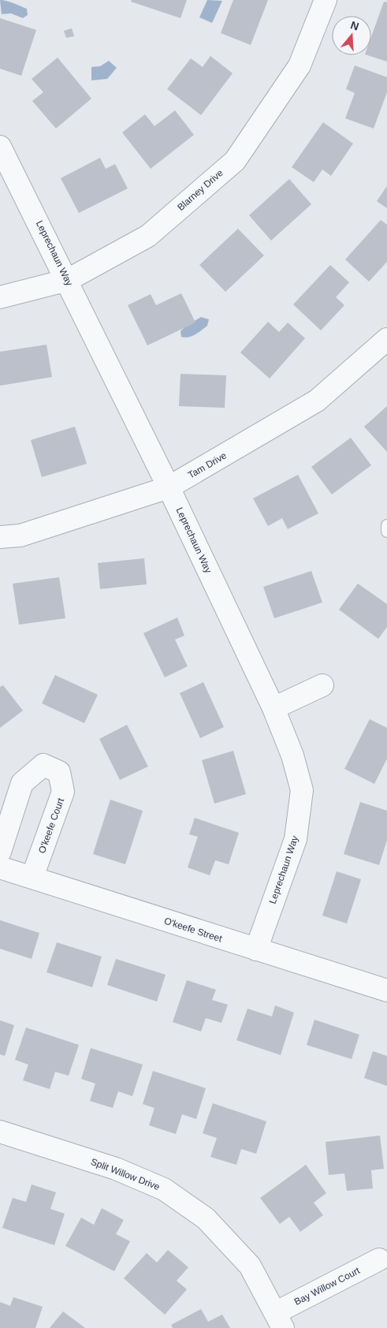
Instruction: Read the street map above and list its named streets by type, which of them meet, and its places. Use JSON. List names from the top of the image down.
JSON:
{
  "streets": {
    "street": [
      "Blarney Drive",
      "Leprechaun Way",
      "Tam Drive",
      "O'keefe Court",
      "O'keefe Street",
      "Split Willow Drive",
      "Bay Willow Court"
    ]
  },
  "crossings": [
    ["Blarney Drive", "Leprechaun Way"],
    ["Leprechaun Way", "Tam Drive"],
    ["Leprechaun Way", "O'keefe Street"],
    ["O'keefe Court", "O'keefe Street"],
    ["Split Willow Drive", "Bay Willow Court"]
  ],
  "north": "top"
}
